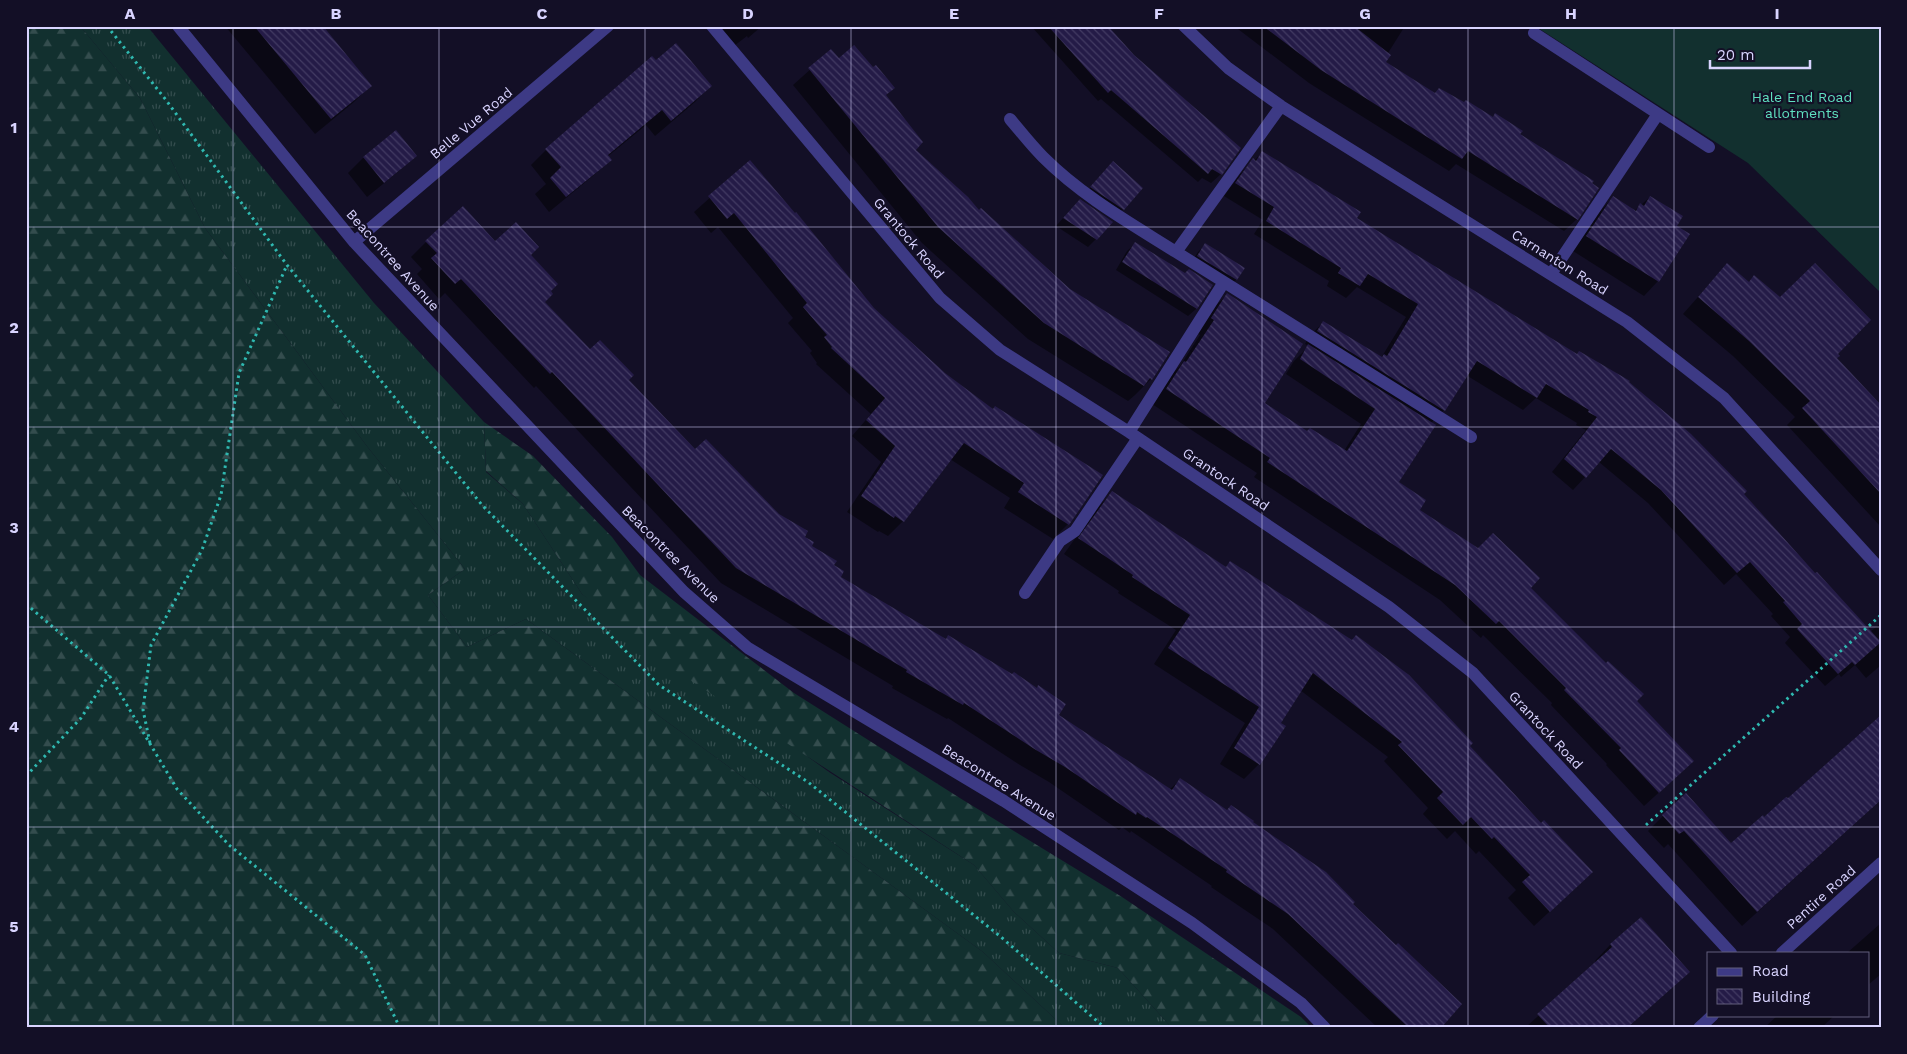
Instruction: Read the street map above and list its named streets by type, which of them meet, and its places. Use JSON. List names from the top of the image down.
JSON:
{
  "streets": {
    "street": [
      "Belle Vue Road",
      "Grantock Road",
      "Beacontree Avenue",
      "Carnanton Road",
      "Pentire Road"
    ]
  },
  "crossings": [
    ["Belle Vue Road", "Beacontree Avenue"]
  ],
  "parks": ["Hale End Road allotments"],
  "legend": ["Road", "Building"],
  "scale_bar": "20 m",
  "grid": {
    "columns": [
      "A",
      "B",
      "C",
      "D",
      "E",
      "F",
      "G",
      "H",
      "I"
    ],
    "rows": [
      "1",
      "2",
      "3",
      "4",
      "5"
    ]
  }
}
